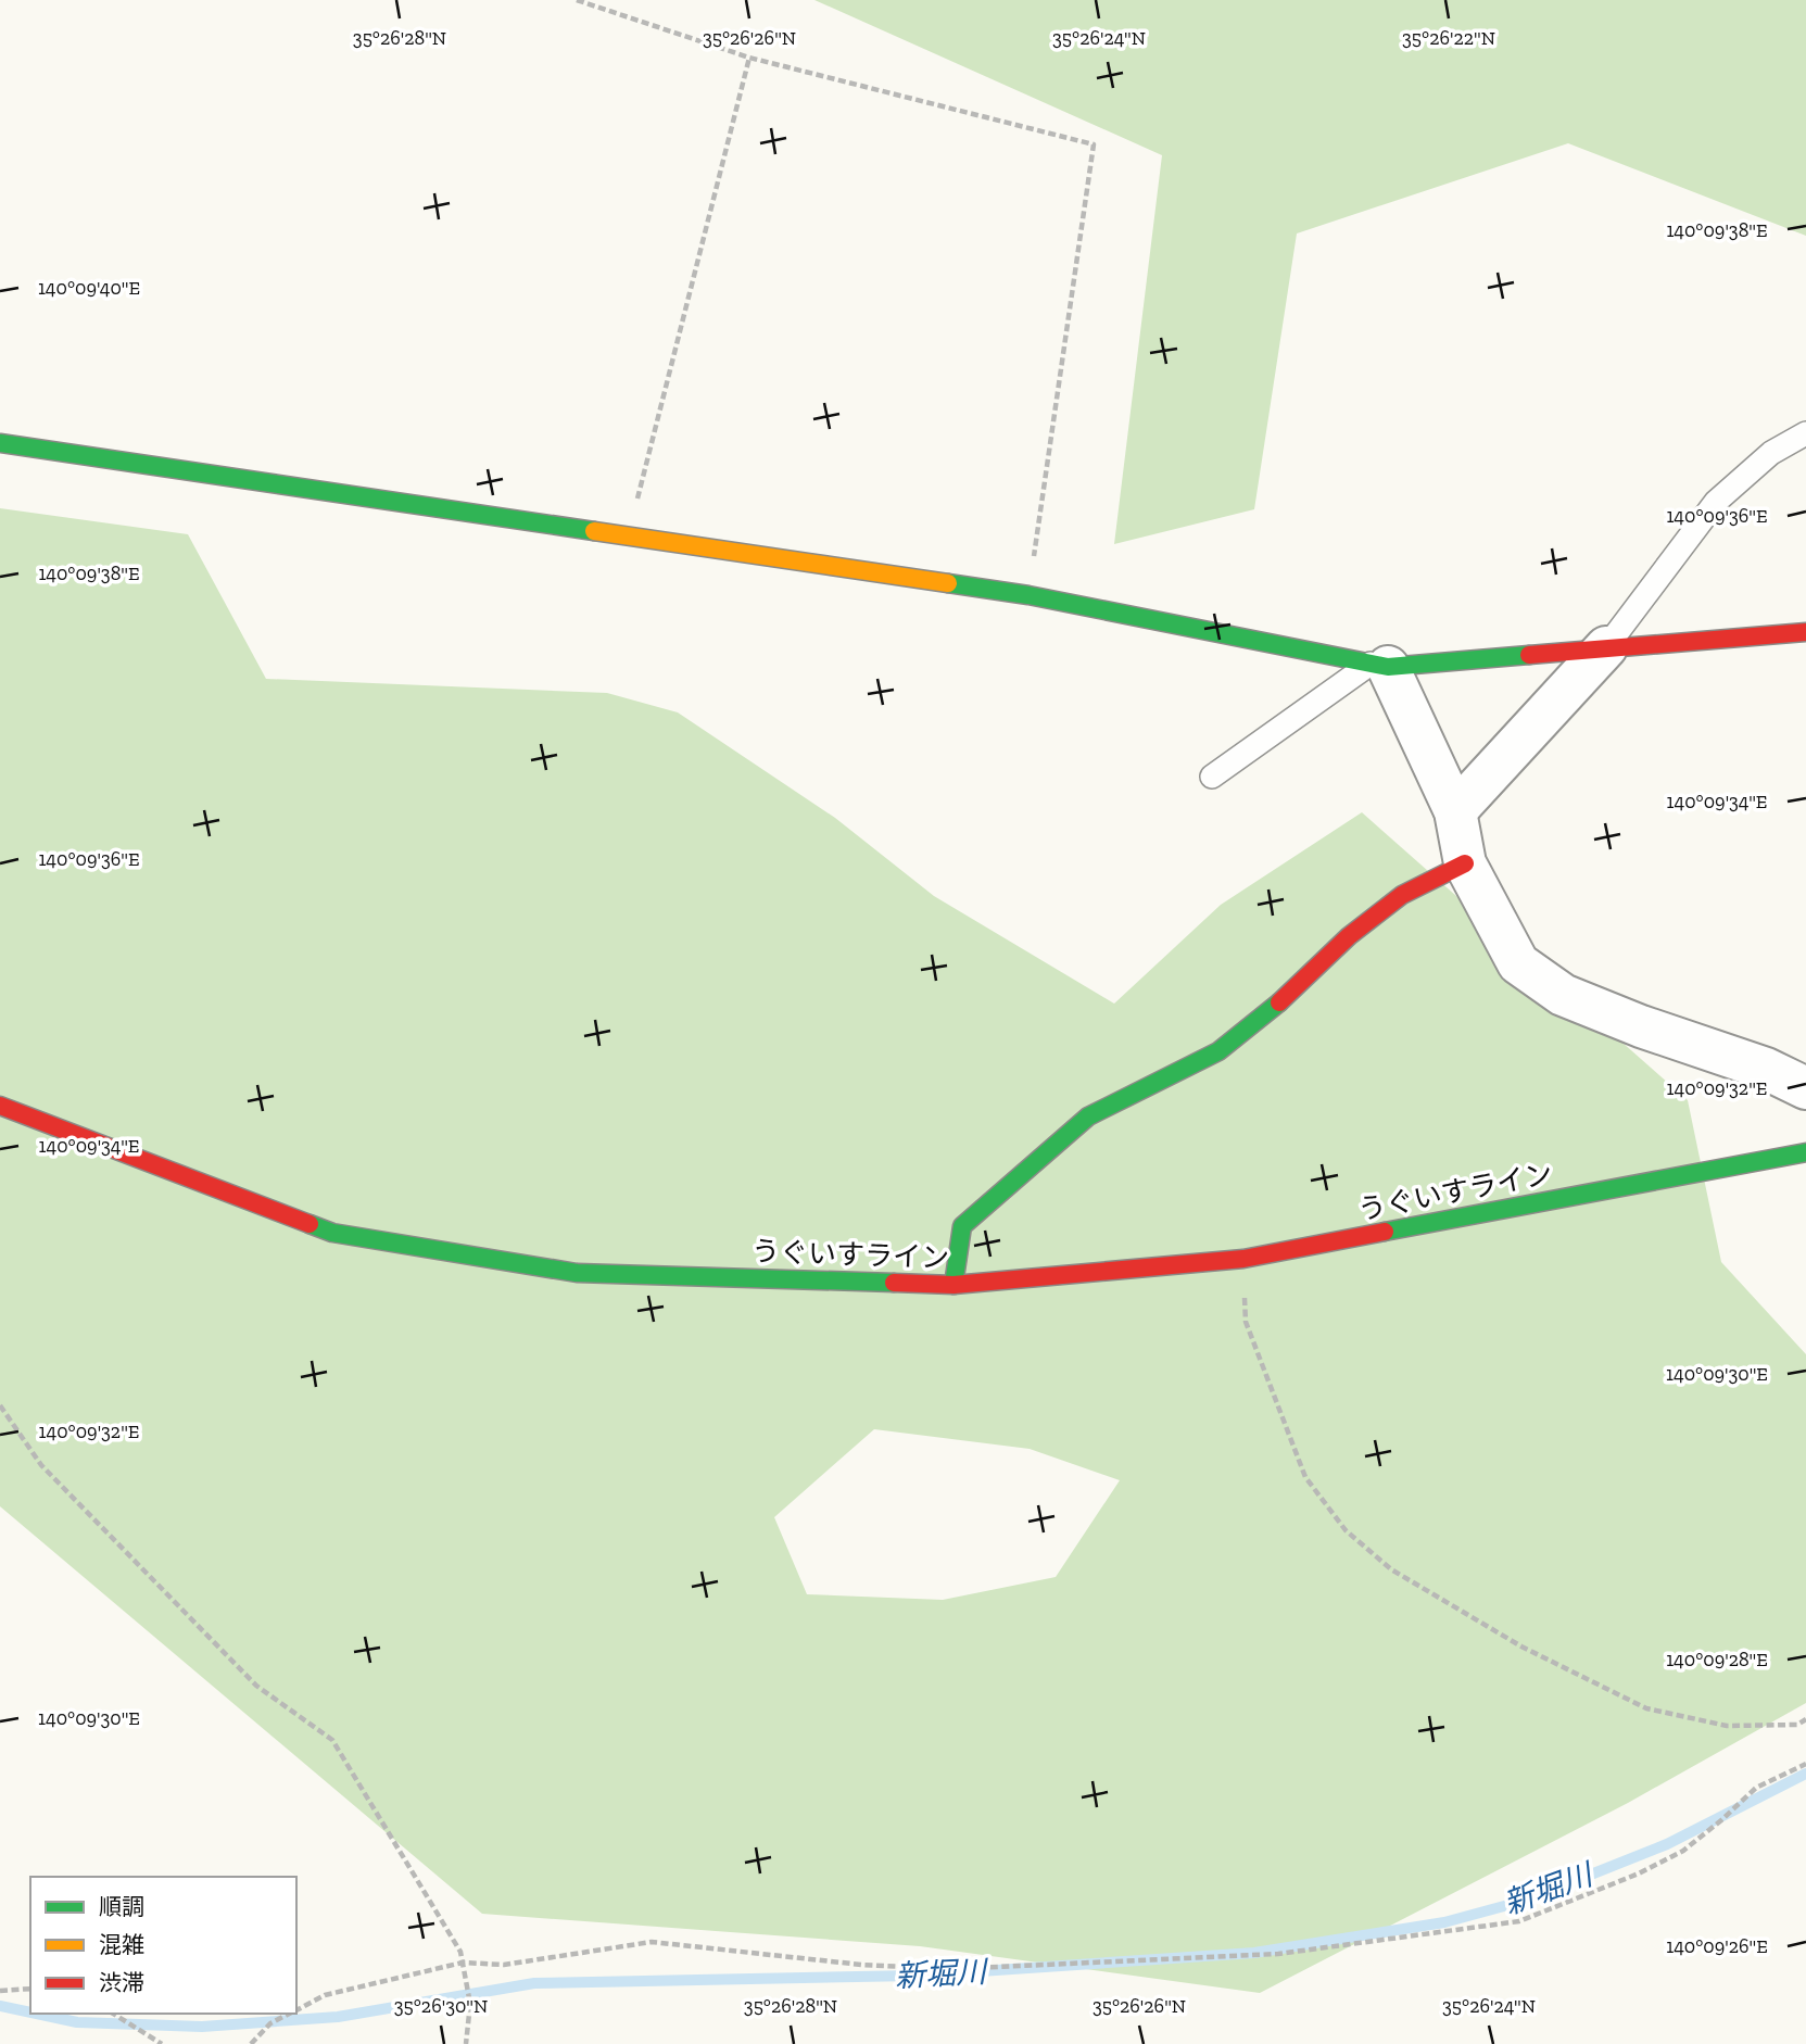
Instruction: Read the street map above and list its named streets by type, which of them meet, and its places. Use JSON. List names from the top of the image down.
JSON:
{
  "streets": {
    "street": ["うぐいすライン"]
  },
  "water": ["新堀川"],
  "legend": ["順調", "混雑", "渋滞"],
  "coordinates": [
    "35°26'28\"N",
    "35°26'26\"N",
    "35°26'24\"N",
    "35°26'22\"N",
    "140°09'38\"E",
    "140°09'40\"E",
    "140°09'36\"E",
    "140°09'34\"E",
    "140°09'32\"E",
    "140°09'30\"E",
    "140°09'28\"E",
    "140°09'26\"E",
    "35°26'30\"N"
  ]
}
